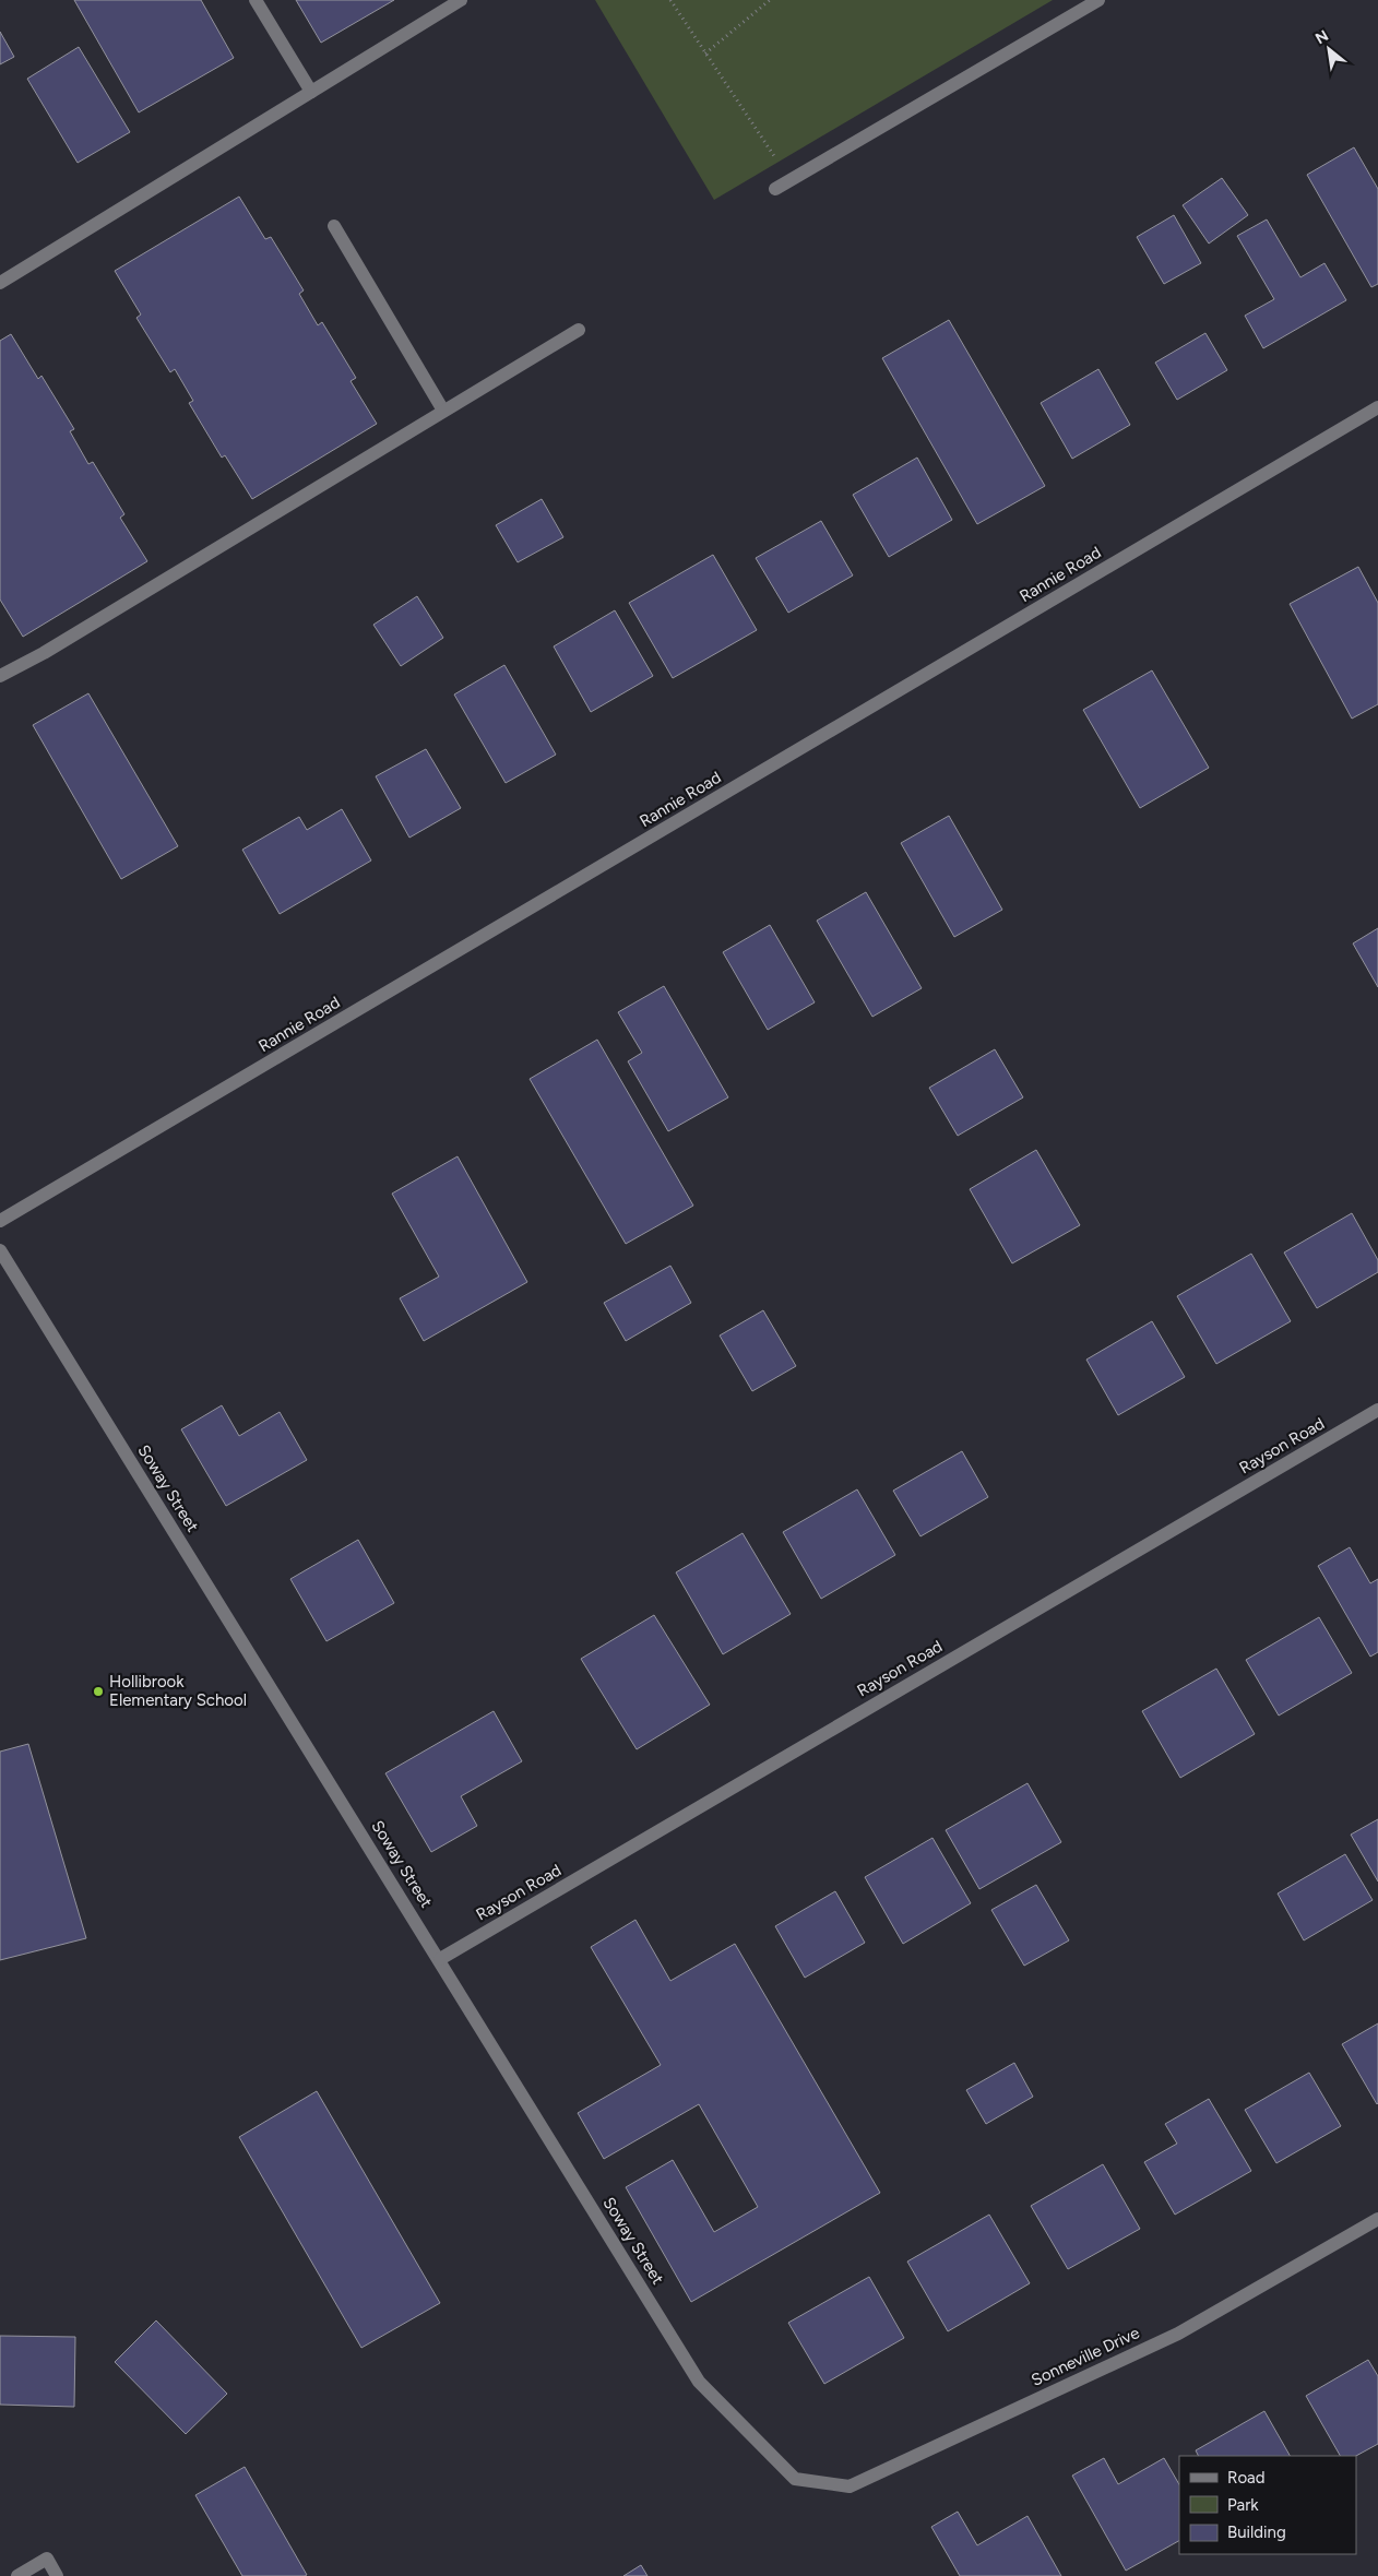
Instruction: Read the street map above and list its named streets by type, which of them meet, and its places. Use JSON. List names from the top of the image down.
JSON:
{
  "streets": {
    "street": [
      "Rannie Road",
      "Rayson Road",
      "Soway Street",
      "Sonneville Drive"
    ]
  },
  "crossings": [
    ["Rayson Road", "Soway Street"],
    ["Soway Street", "Sonneville Drive"]
  ],
  "places": ["Hollibrook Elementary School"],
  "legend": ["Road", "Park", "Building"],
  "north": "top left"
}
